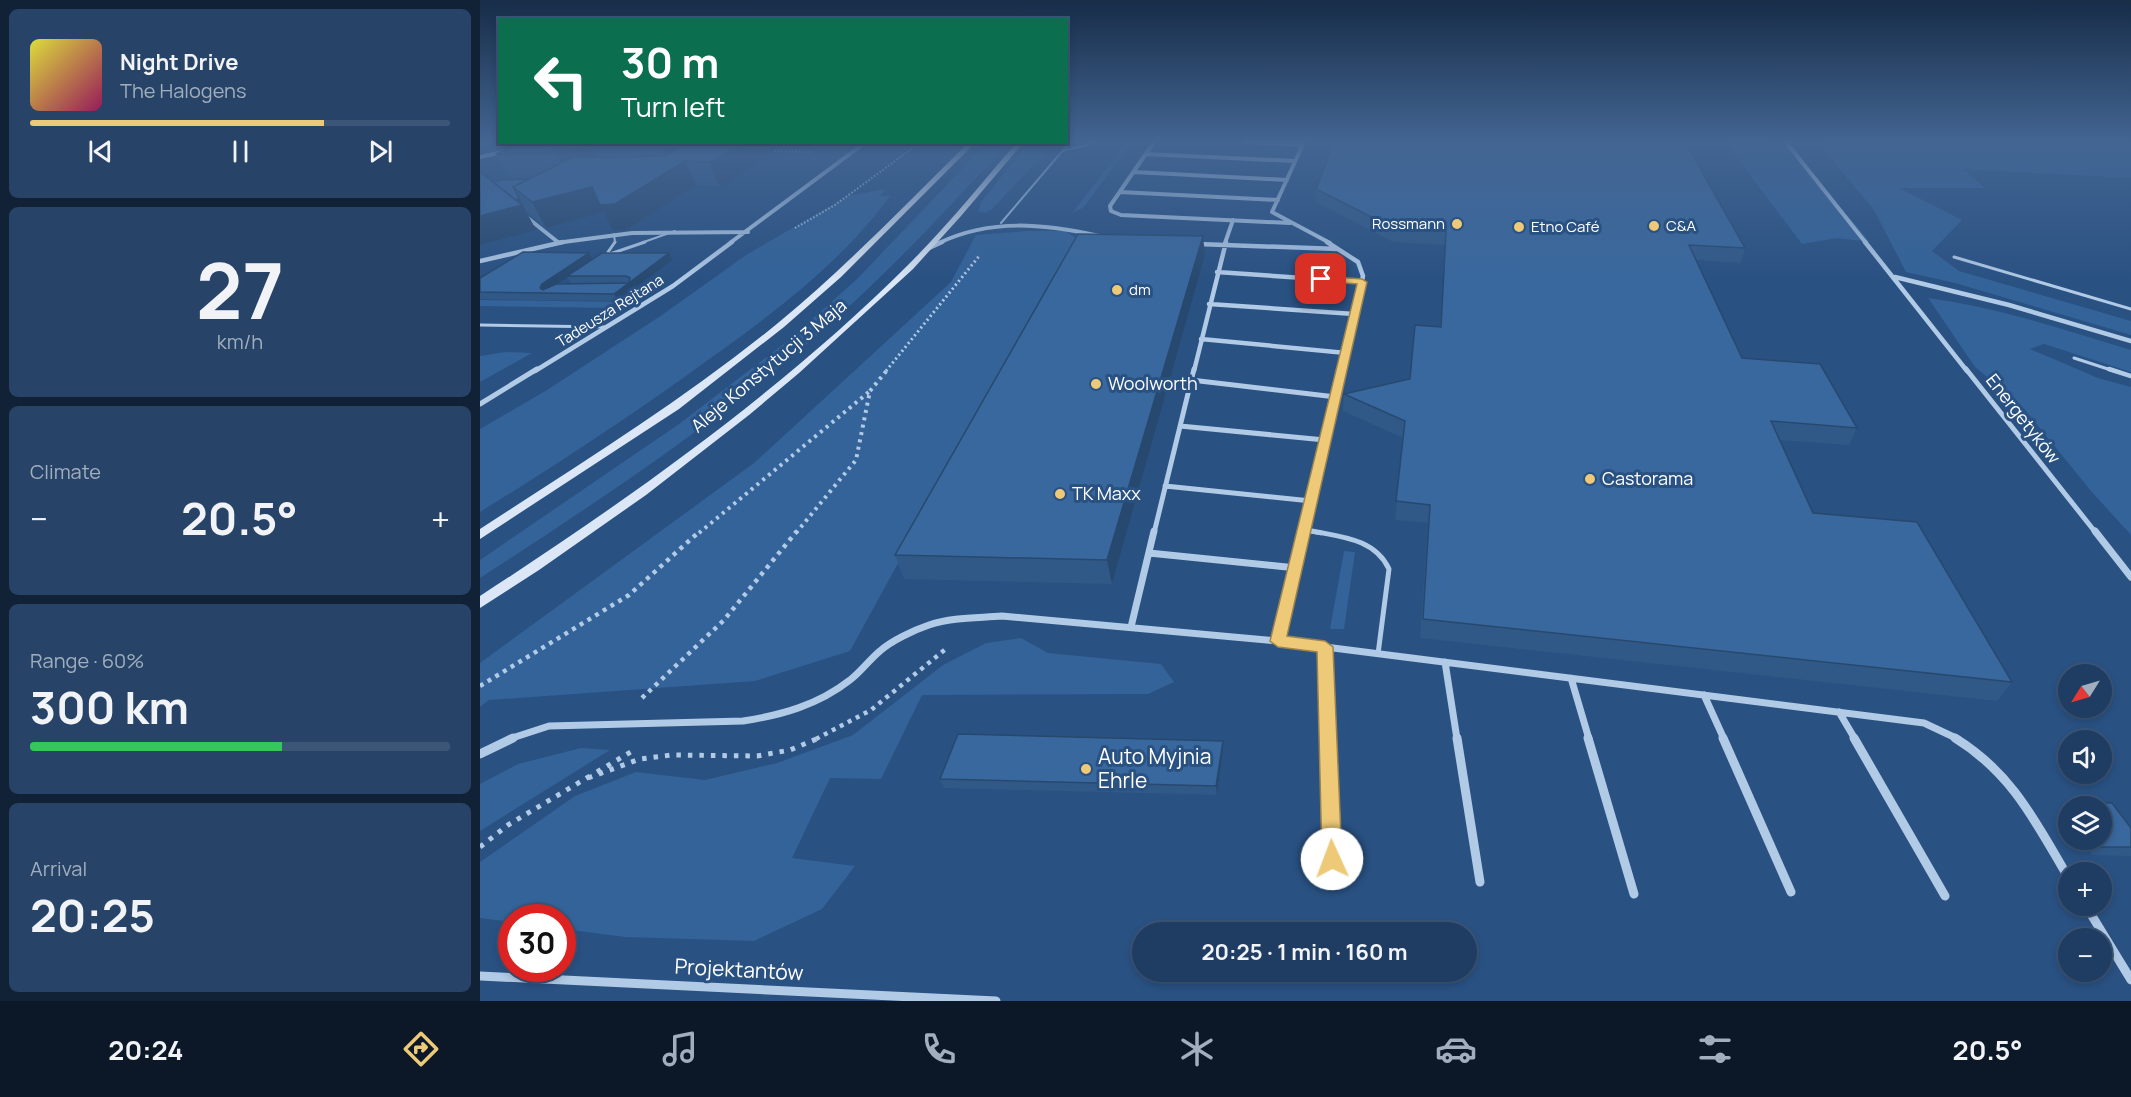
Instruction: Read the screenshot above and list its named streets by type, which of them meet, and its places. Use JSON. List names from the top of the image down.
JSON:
{
  "streets": {
    "main road": ["Aleje Konstytucji 3 Maja"],
    "street": ["Tadeusza Rejtana", "Energetyków", "Projektantów"]
  },
  "places": [
    "Rossmann",
    "C&A",
    "Etno Café",
    "dm",
    "Woolworth",
    "Castorama",
    "TK Maxx",
    "Auto Myjnia Ehrle"
  ],
  "north": "bottom left",
  "page": {
    "turn": ["30 m", "Turn left"],
    "song": ["Night Drive", "The Halogens"],
    "tile": [
      ["27", "km/h"],
      "Climate",
      ["Range · 60%", "300 km"],
      ["Arrival", "20:25"]
    ],
    "heat": ["−", "20.5°", "+"],
    "map_buttons": ["+", "−"],
    "limit": "30",
    "trip": "20:25 · 1 min · 160 m",
    "tabs": ["20:24", "20.5°"]
  }
}
